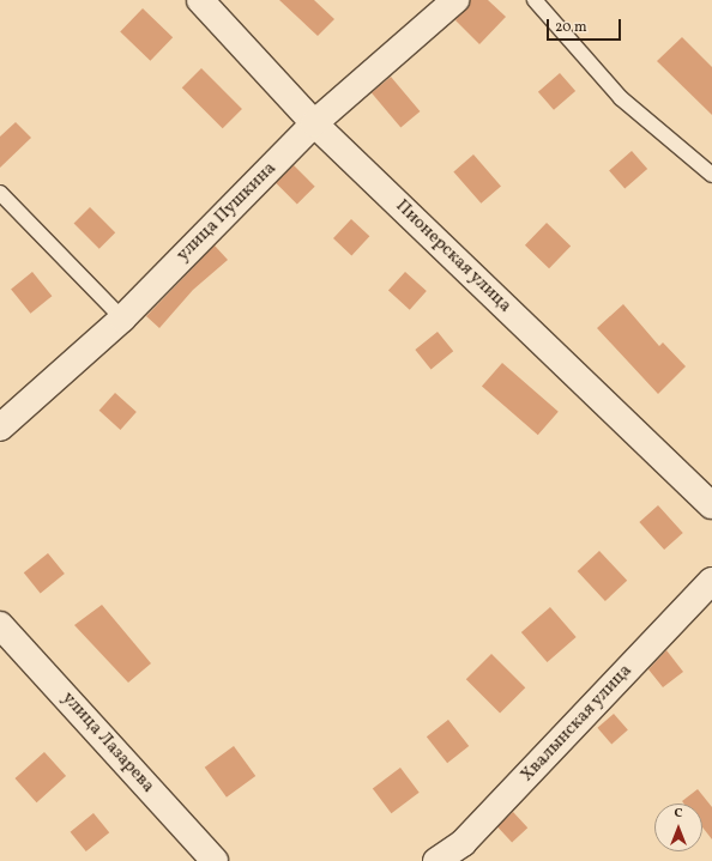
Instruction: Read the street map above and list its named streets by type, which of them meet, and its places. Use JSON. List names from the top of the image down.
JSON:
{
  "streets": {
    "street": [
      "улица Пушкина",
      "Пионерская улица",
      "Хвалынская улица",
      "улица Лазарева"
    ]
  },
  "crossings": [
    ["улица Пушкина", "Пионерская улица"]
  ],
  "scale_bar": "20 m",
  "north": "top"
}
